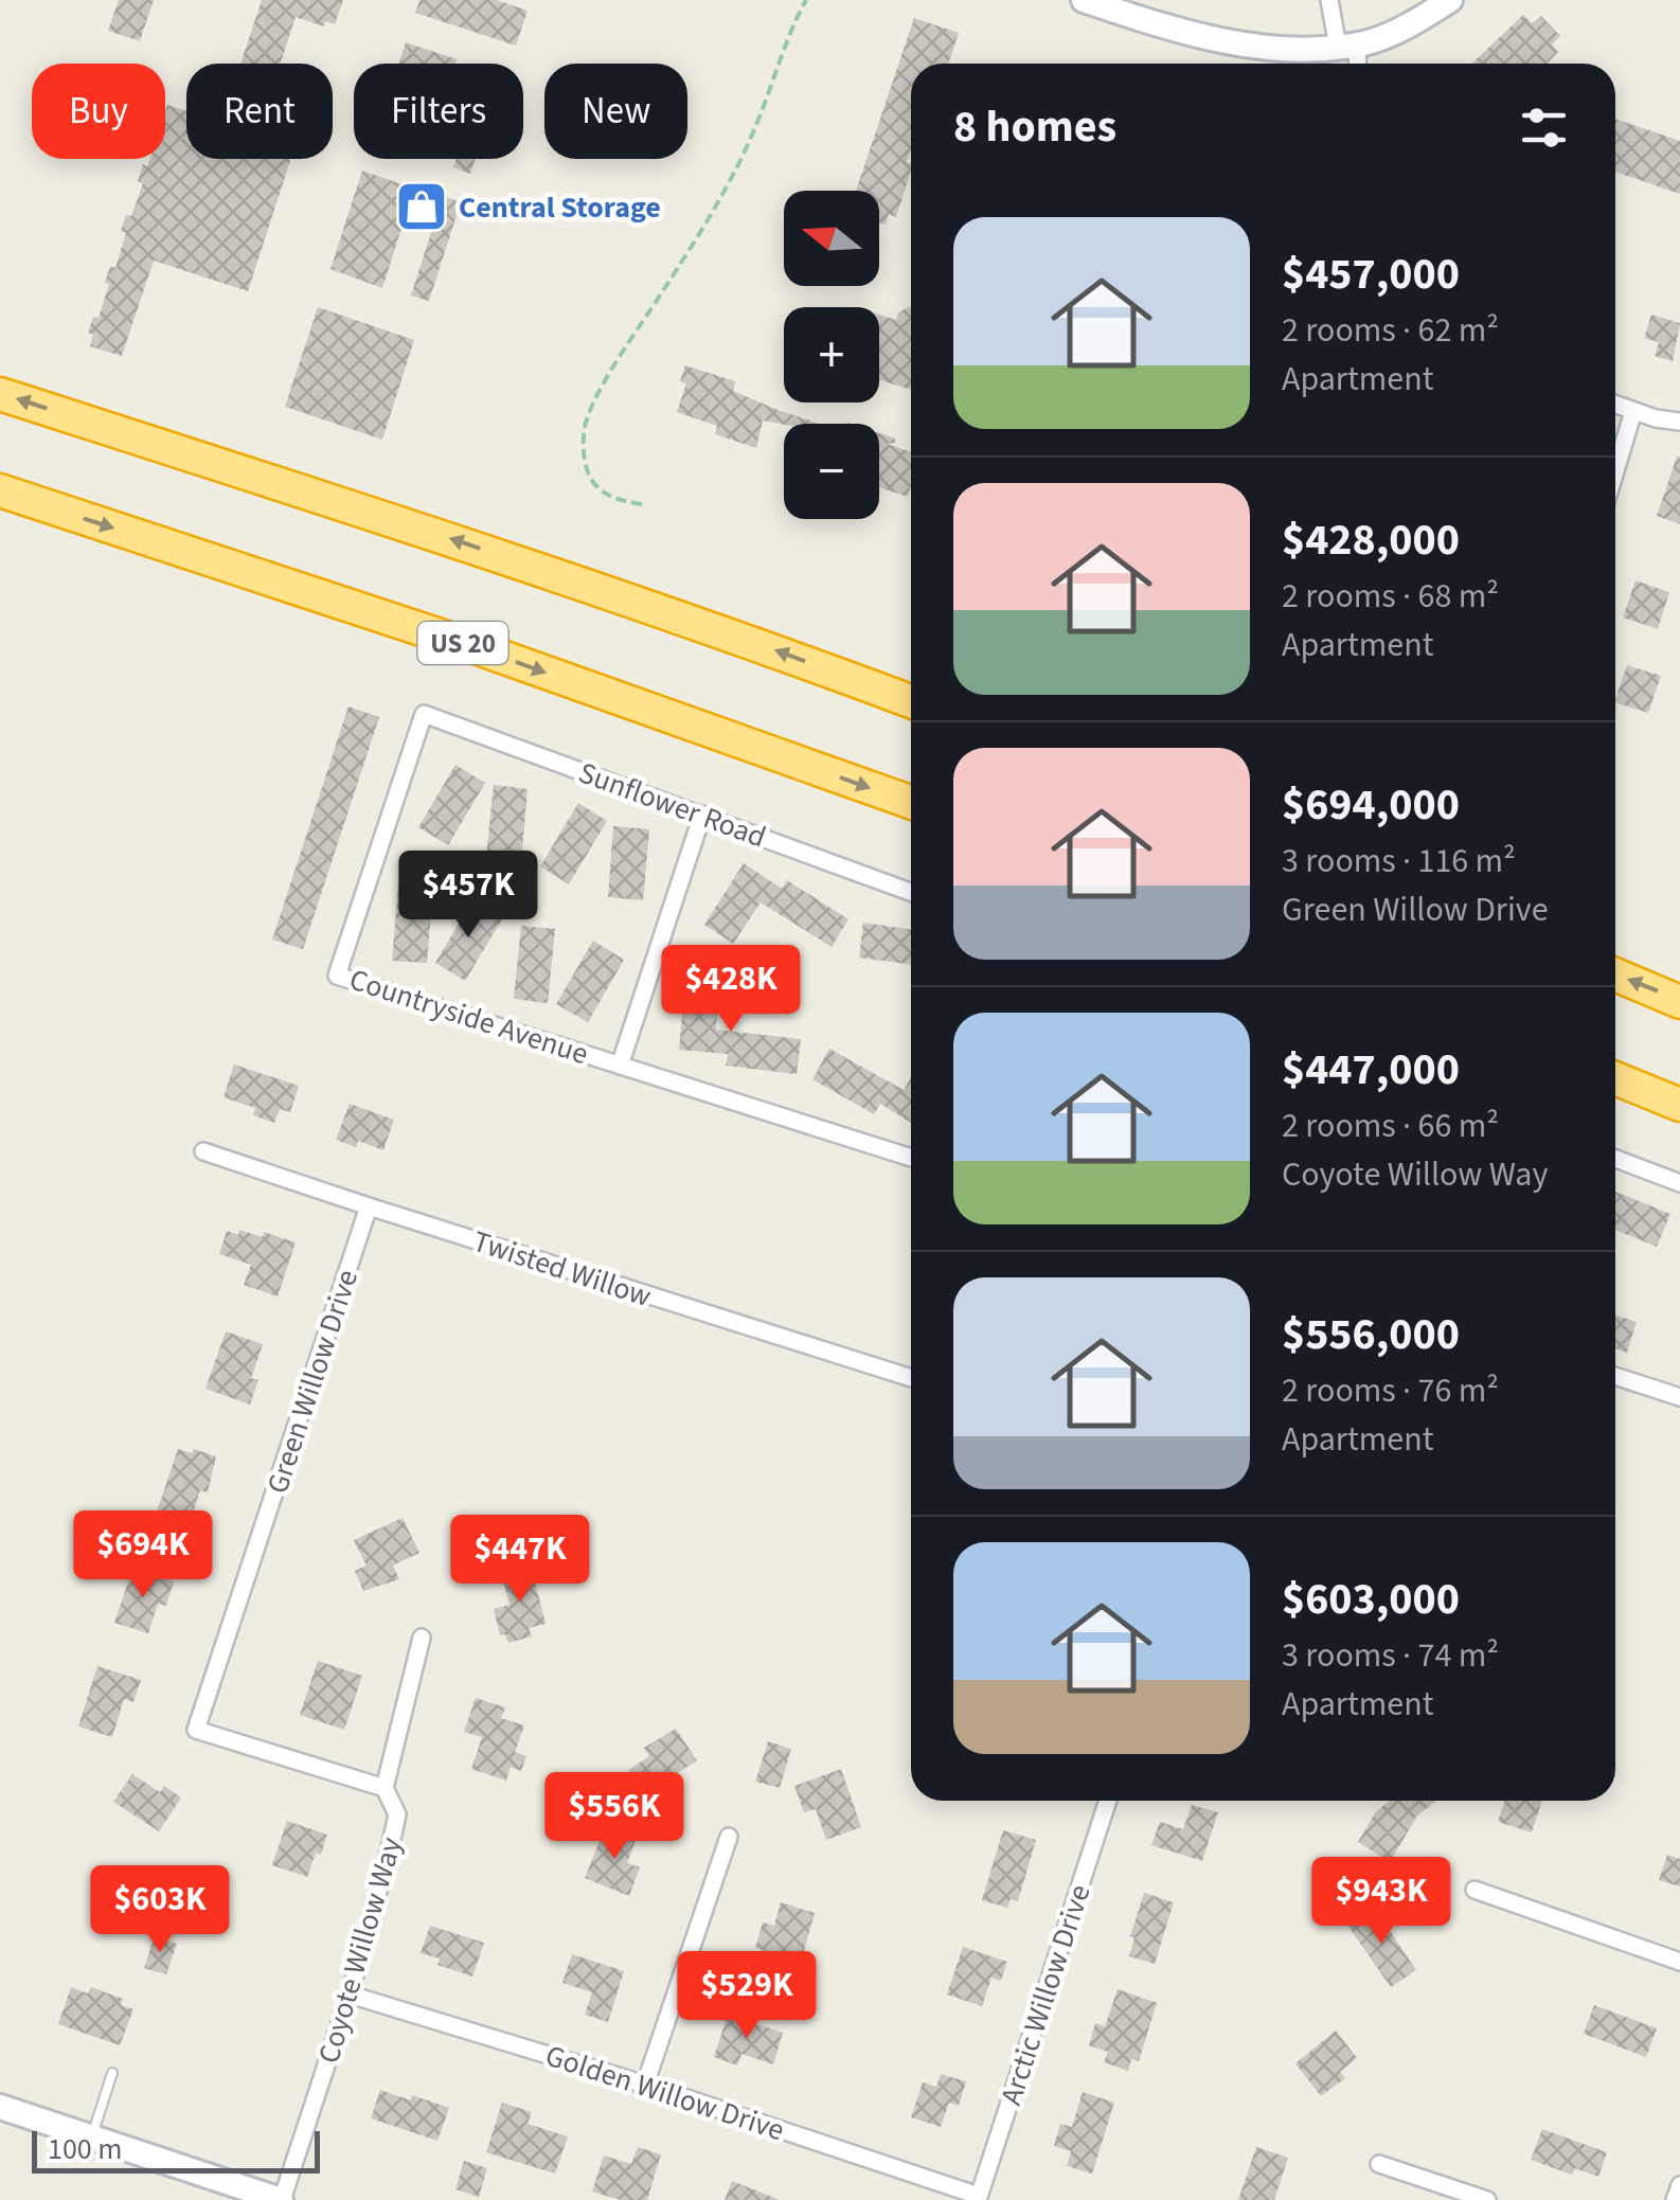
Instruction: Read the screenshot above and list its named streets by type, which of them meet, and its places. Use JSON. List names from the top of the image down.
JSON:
{
  "streets": {
    "highway": ["US 20"],
    "street": [
      "Sunflower Road",
      "Countryside Avenue",
      "Twisted Willow",
      "Green Willow Drive",
      "Coyote Willow Way",
      "Arctic Willow Drive",
      "Golden Willow Drive"
    ]
  },
  "crossings": [
    ["Sunflower Road", "Countryside Avenue"],
    ["Twisted Willow", "Green Willow Drive"],
    ["Green Willow Drive", "Coyote Willow Way"],
    ["Coyote Willow Way", "Golden Willow Drive"],
    ["Arctic Willow Drive", "Golden Willow Drive"]
  ],
  "places": {
    "shop": ["Central Storage"]
  },
  "scale_bar": "100 m",
  "north": "left",
  "page": {
    "chip": [
      "Buy",
      "Rent",
      "Filters",
      "New"
    ],
    "heading": "8 homes",
    "map_buttons": ["+", "−"],
    "list": [
      {
        "name": "$457,000",
        "note": "2 rooms · 62 m² · Apartment"
      },
      {
        "name": "$428,000",
        "note": "2 rooms · 68 m² · Apartment"
      },
      {
        "name": "$694,000",
        "note": "3 rooms · 116 m² · Green Willow Drive"
      },
      {
        "name": "$447,000",
        "note": "2 rooms · 66 m² · Coyote Willow Way"
      },
      {
        "name": "$556,000",
        "note": "2 rooms · 76 m² · Apartment"
      },
      {
        "name": "$603,000",
        "note": "3 rooms · 74 m² · Apartment"
      }
    ],
    "price": [
      "$457K",
      "$428K",
      "$694K",
      "$447K",
      "$556K",
      "$943K",
      "$603K",
      "$529K"
    ],
    "scale": "100 m"
  }
}
